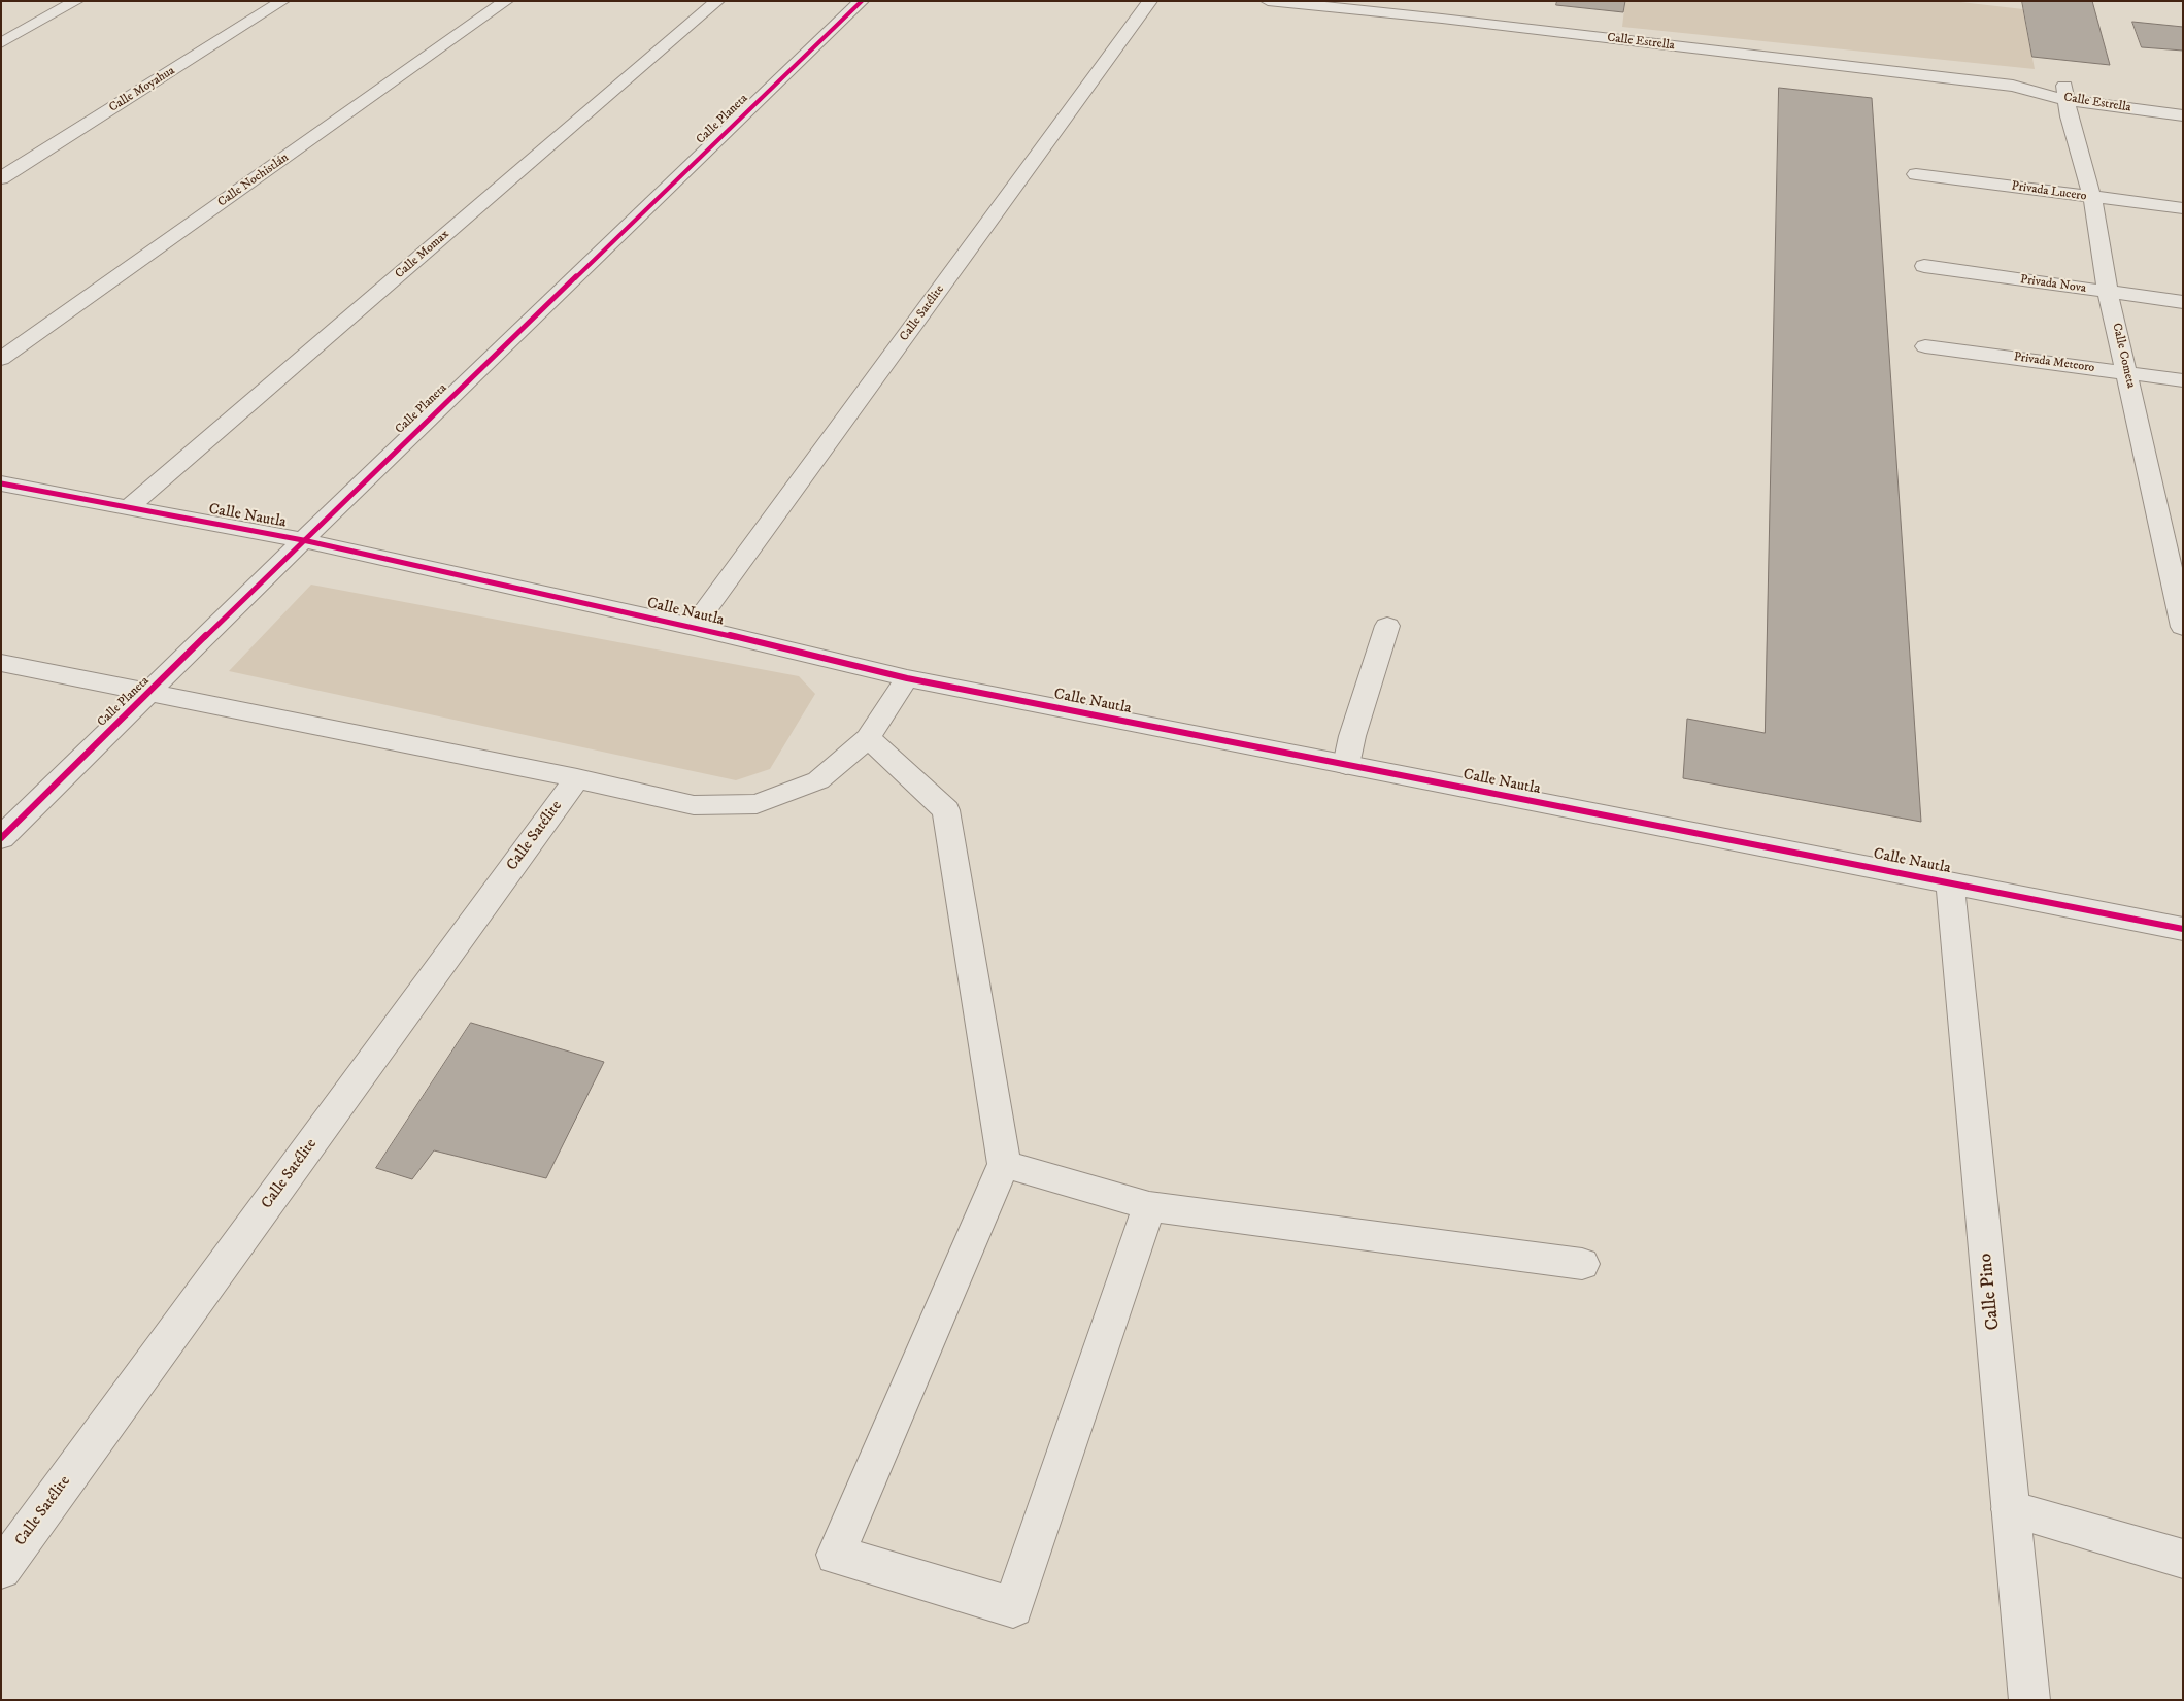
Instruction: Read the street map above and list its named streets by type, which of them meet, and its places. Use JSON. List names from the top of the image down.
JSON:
{
  "streets": {
    "street": [
      "Calle Estrella",
      "Calle Moyahua",
      "Calle Planeta",
      "Calle Nochistlán",
      "Privada Lucero",
      "Calle Momax",
      "Privada Nova",
      "Calle Satélite",
      "Calle Cometa",
      "Privada Meteoro",
      "Calle Nautla",
      "Calle Pino"
    ]
  },
  "crossings": [
    ["Calle Estrella", "Calle Cometa"],
    ["Calle Planeta", "Calle Nautla"],
    ["Privada Lucero", "Calle Cometa"],
    ["Calle Momax", "Calle Nautla"],
    ["Privada Nova", "Calle Cometa"],
    ["Calle Satélite", "Calle Nautla"],
    ["Calle Cometa", "Privada Meteoro"],
    ["Calle Nautla", "Calle Pino"]
  ]
}
